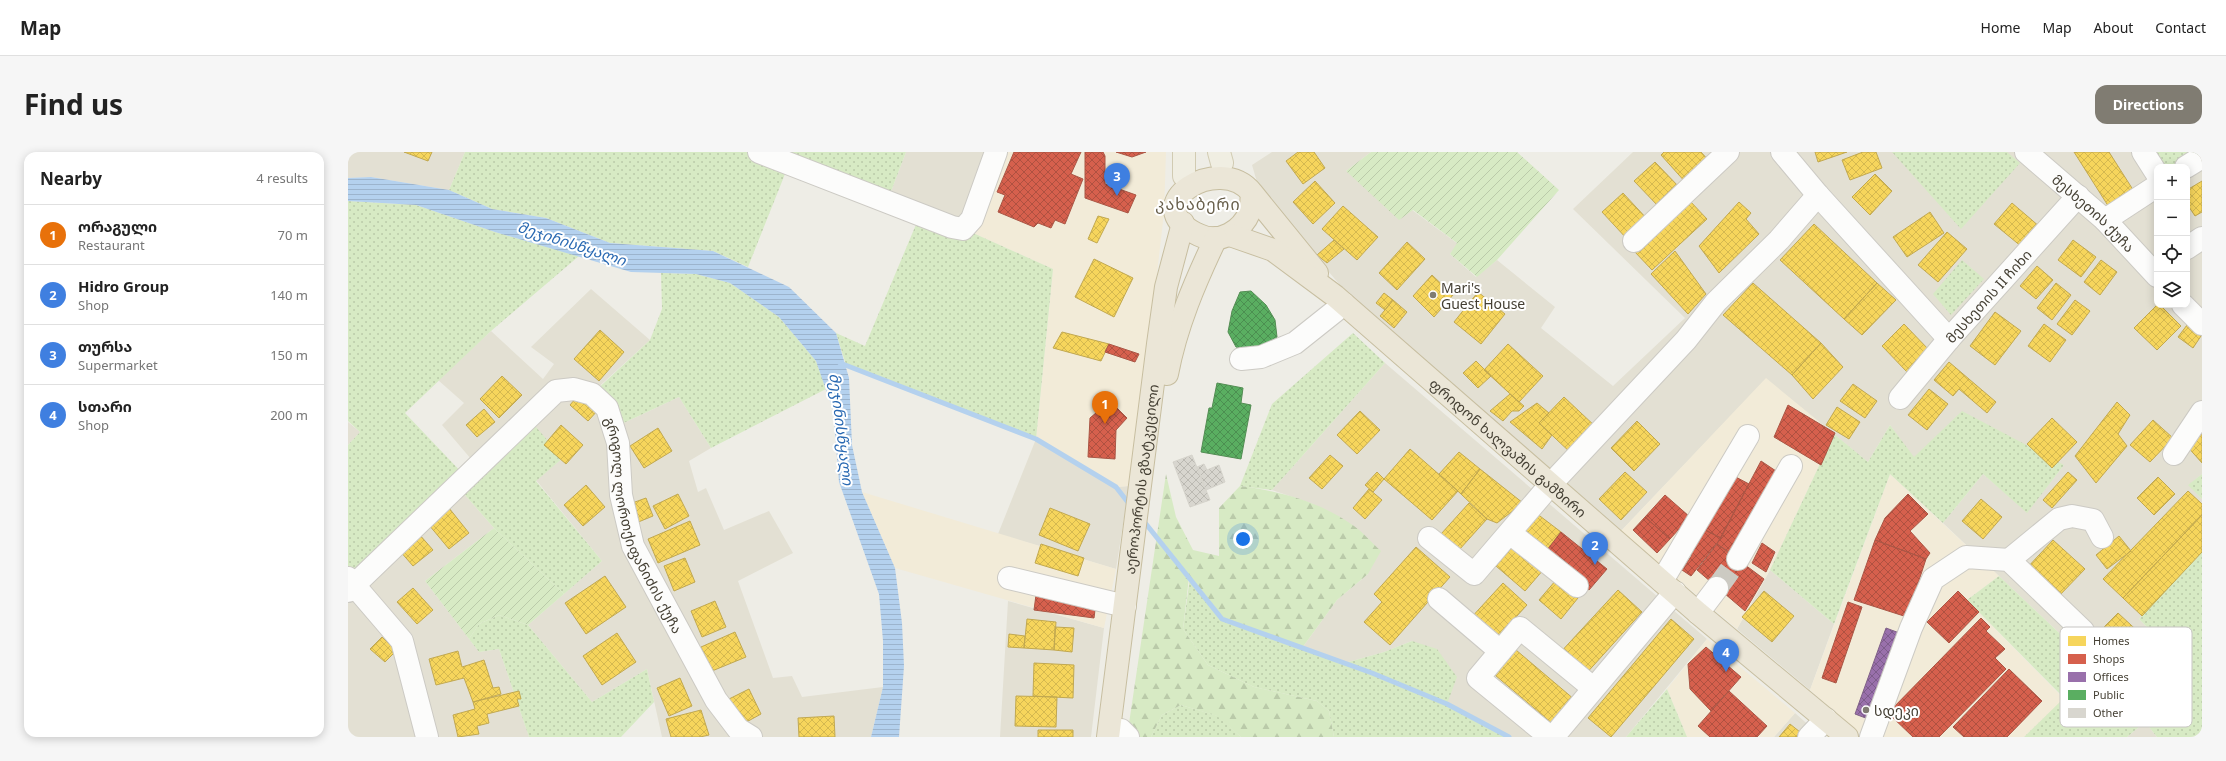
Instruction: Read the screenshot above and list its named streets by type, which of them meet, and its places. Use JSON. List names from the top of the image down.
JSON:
{
  "streets": {
    "highway": ["ფრიდონ ხალვაშის გამზირი", "აეროპორტის გზატკეცილი"],
    "street": ["მესხეთის ქუჩა", "მესხეთის II ჩიხი", "გრიგოლ ლორთქიფანიძის ქუჩა"]
  },
  "crossings": [
    ["მესხეთის ქუჩა", "მესხეთის II ჩიხი"]
  ],
  "districts": ["კახაბერი"],
  "water": ["მეჯინისწყალი"],
  "places": ["Mari's Guest House", "სდეკი"],
  "legend": [
    "Homes",
    "Shops",
    "Offices",
    "Public",
    "Other"
  ],
  "page": {
    "header": "Map",
    "nav": [
      "Home",
      "Map",
      "About",
      "Contact"
    ],
    "title": "Find us",
    "buttons": "Directions",
    "heading": ["Nearby", "4 results"],
    "pins": [
      "3",
      "1",
      "2",
      "4"
    ],
    "map_buttons": ["+", "−"],
    "list": [
      {
        "mark": "1",
        "name": "ორაგული",
        "note": "Restaurant",
        "value": "70 m"
      },
      {
        "mark": "2",
        "name": "Hidro Group",
        "note": "Shop",
        "value": "140 m"
      },
      {
        "mark": "3",
        "name": "თურსა",
        "note": "Supermarket",
        "value": "150 m"
      },
      {
        "mark": "4",
        "name": "სთარი",
        "note": "Shop",
        "value": "200 m"
      }
    ]
  }
}
